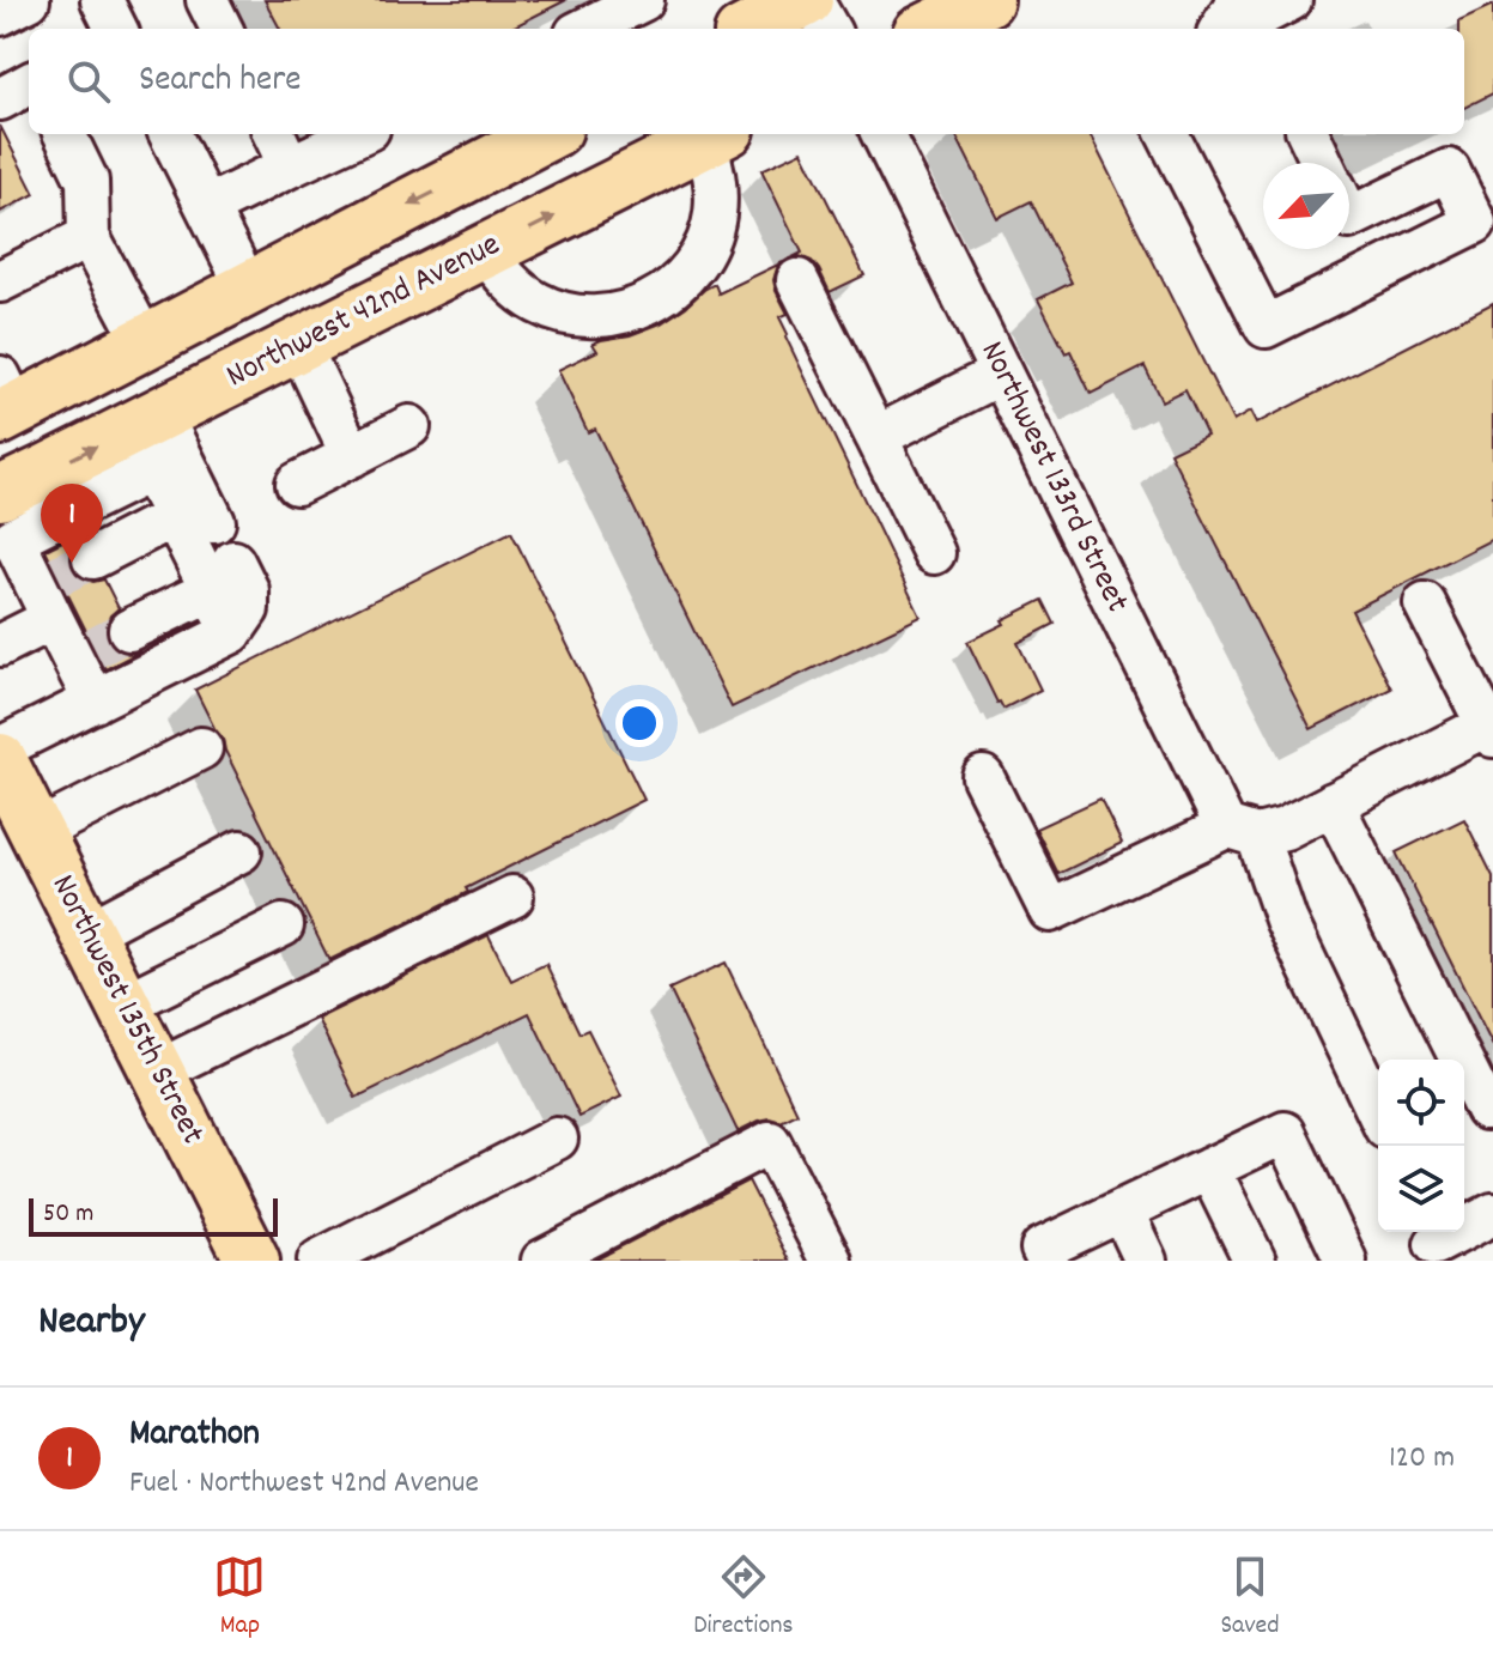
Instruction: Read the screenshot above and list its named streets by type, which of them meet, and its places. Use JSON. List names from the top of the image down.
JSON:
{
  "streets": {
    "main road": ["Northwest 42nd Avenue", "Northwest 135th Street"],
    "street": ["Northwest 133rd Street"]
  },
  "scale_bar": "50 m",
  "north": "bottom left",
  "page": {
    "search": "Search here",
    "pins": "1",
    "scale": "50 m",
    "heading": "Nearby",
    "list": [
      {
        "mark": "1",
        "name": "Marathon",
        "note": "Fuel · Northwest 42nd Avenue",
        "value": "120 m"
      }
    ],
    "nav": ["Map", "Directions", "Saved"]
  }
}
